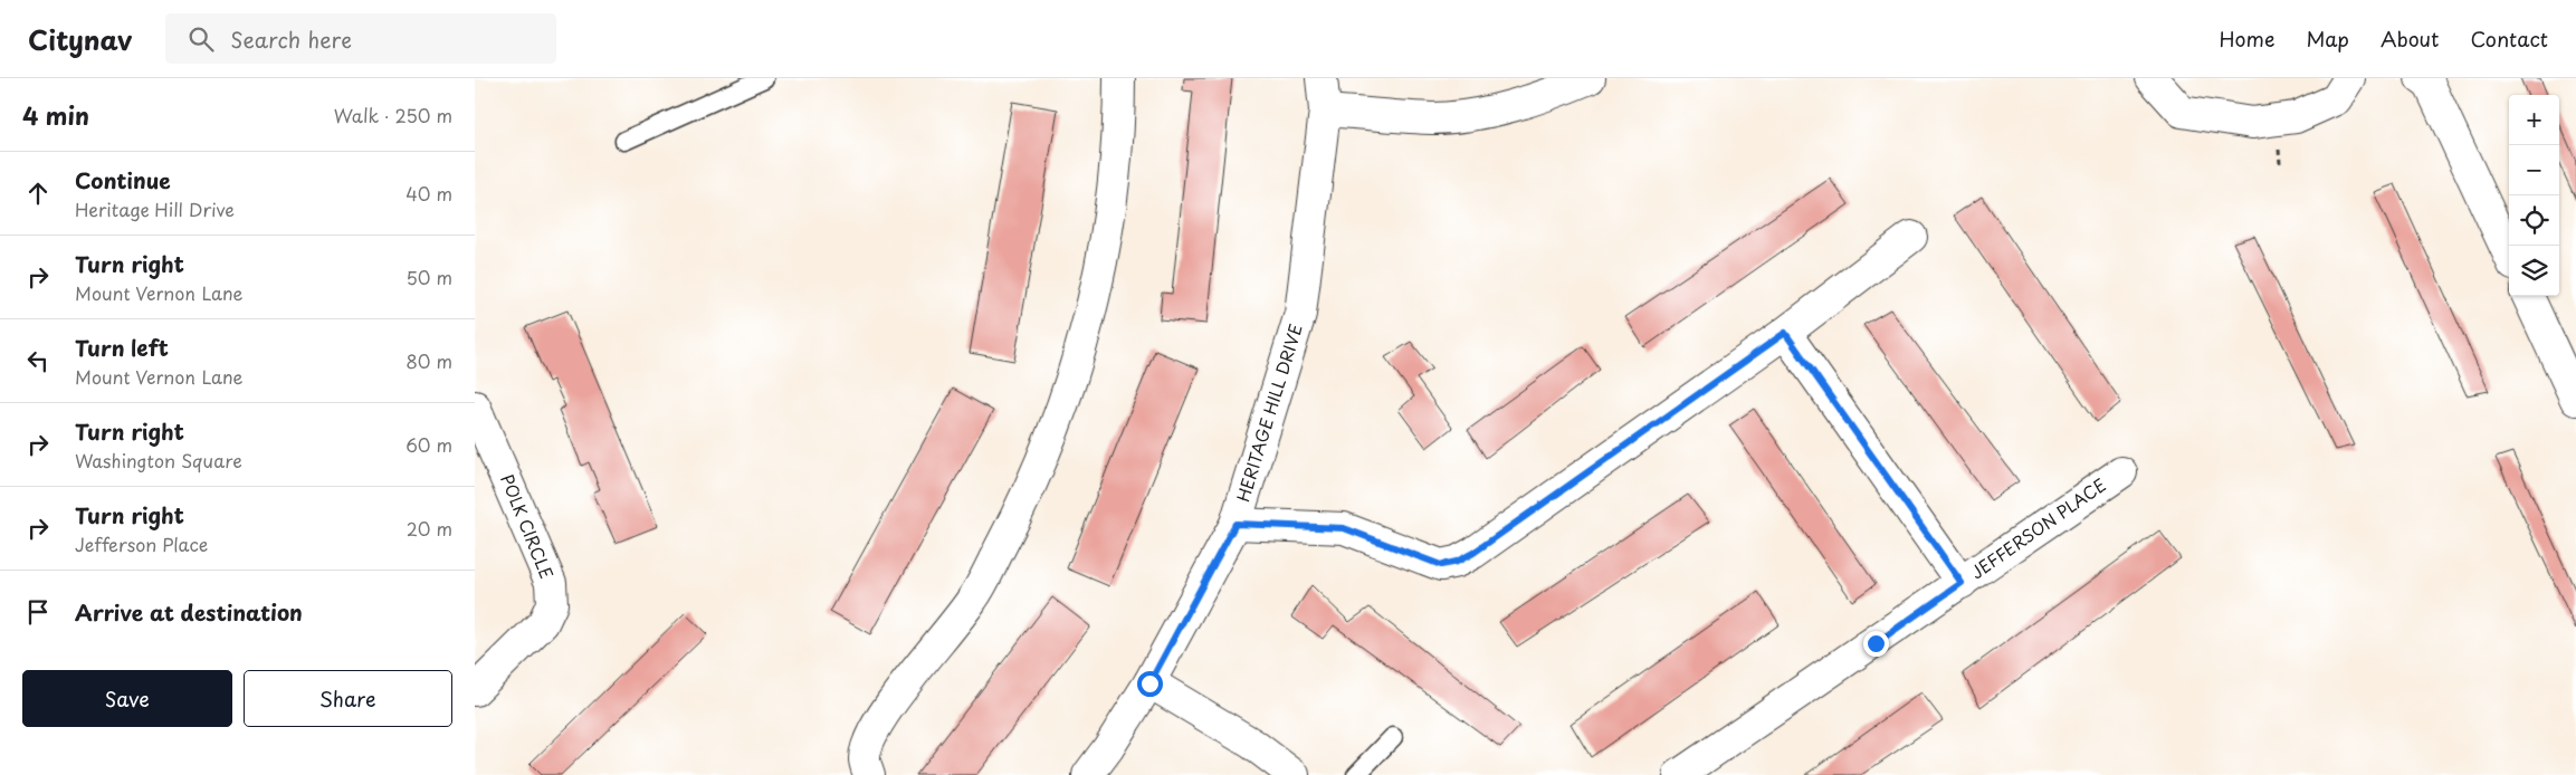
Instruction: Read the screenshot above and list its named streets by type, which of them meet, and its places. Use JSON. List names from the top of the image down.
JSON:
{
  "streets": {
    "street": ["HERITAGE HILL DRIVE", "POLK CIRCLE", "JEFFERSON PLACE"]
  },
  "page": {
    "header": "Citynav",
    "search": "Search here",
    "nav": [
      "Home",
      "Map",
      "About",
      "Contact"
    ],
    "heading": ["4 min", "Walk · 250 m"],
    "map_buttons": ["+", "−"],
    "list": [
      ["Continue", "Heritage Hill Drive", "40 m"],
      ["Turn right", "Mount Vernon Lane", "50 m"],
      ["Turn left", "Mount Vernon Lane", "80 m"],
      ["Turn right", "Washington Square", "60 m"],
      ["Turn right", "Jefferson Place", "20 m"],
      "Arrive at destination"
    ],
    "buttons": ["Save", "Share"]
  }
}
